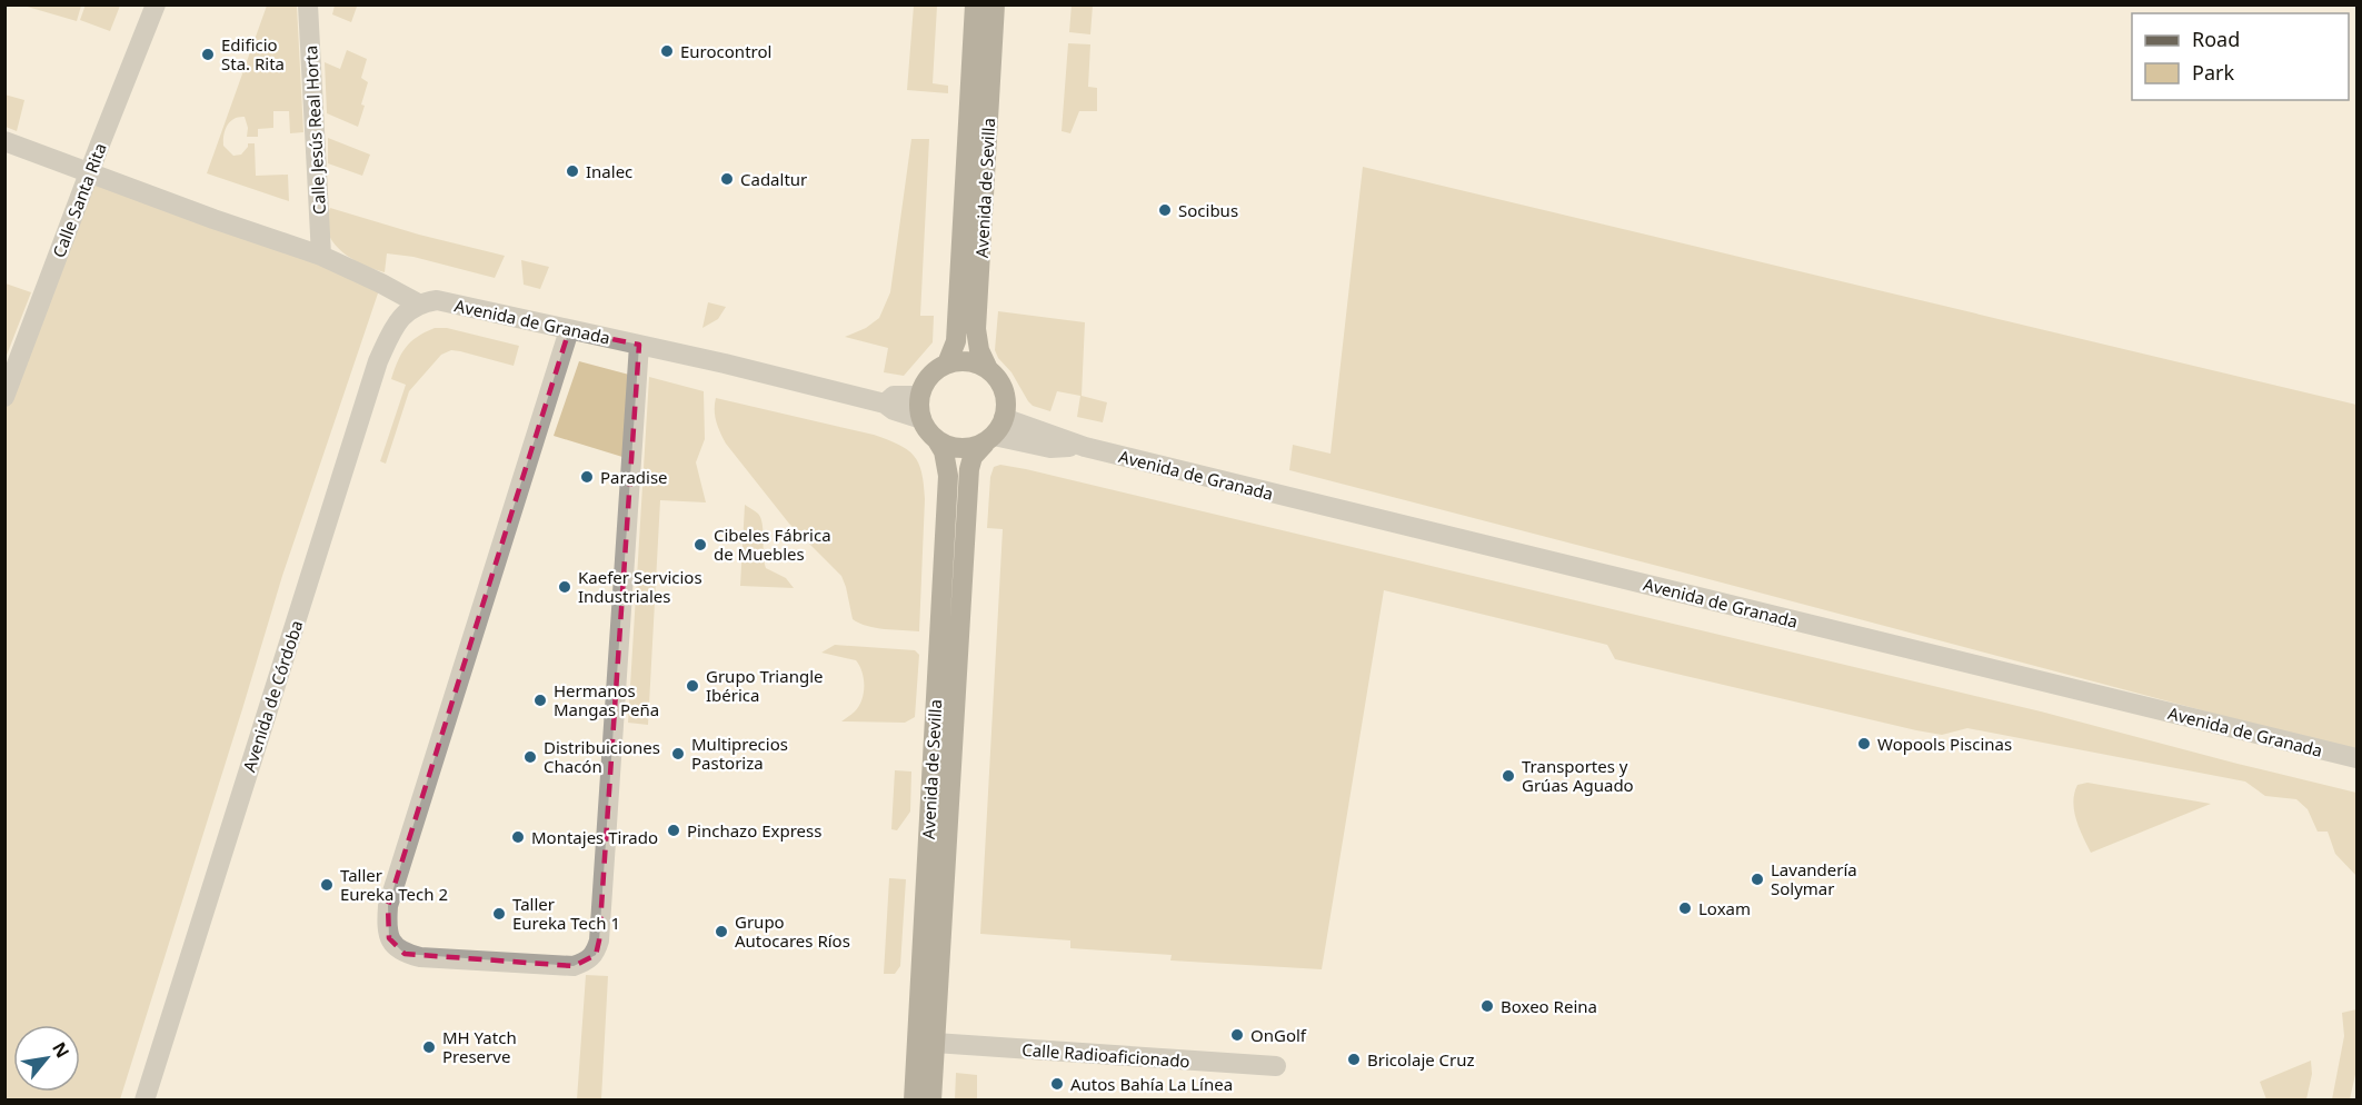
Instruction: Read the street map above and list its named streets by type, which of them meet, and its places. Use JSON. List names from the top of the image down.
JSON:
{
  "streets": {
    "main road": ["Avenida de Sevilla"],
    "street": [
      "Calle Jesús Real Horta",
      "Calle Santa Rita",
      "Avenida de Granada",
      "Avenida de Córdoba",
      "Calle Radioaficionado"
    ]
  },
  "crossings": [
    ["Avenida de Sevilla", "Avenida de Granada"],
    ["Avenida de Sevilla", "Calle Radioaficionado"],
    ["Avenida de Granada", "Avenida de Córdoba"]
  ],
  "places": [
    "Eurocontrol",
    "Edificio Sta. Rita",
    "Inalec",
    "Cadaltur",
    "Socibus",
    "Paradise",
    "Cibeles Fábrica de Muebles",
    "Kaefer Servicios Industriales",
    "Grupo Triangle Ibérica",
    "Hermanos Mangas Peña",
    "Wopools Piscinas",
    "Multiprecios Pastoriza",
    "Distribuiciones Chacón",
    "Transportes y Grúas Aguado",
    "Pinchazo Express",
    "Montajes Tirado",
    "Lavandería Solymar",
    "Taller Eureka Tech 2",
    "Loxam",
    "Taller Eureka Tech 1",
    "Grupo Autocares Ríos",
    "Boxeo Reina",
    "OnGolf",
    "MH Yatch Preserve",
    "Bricolaje Cruz",
    "Autos Bahía La Línea"
  ],
  "legend": ["Road", "Park"],
  "north": "top right"
}
